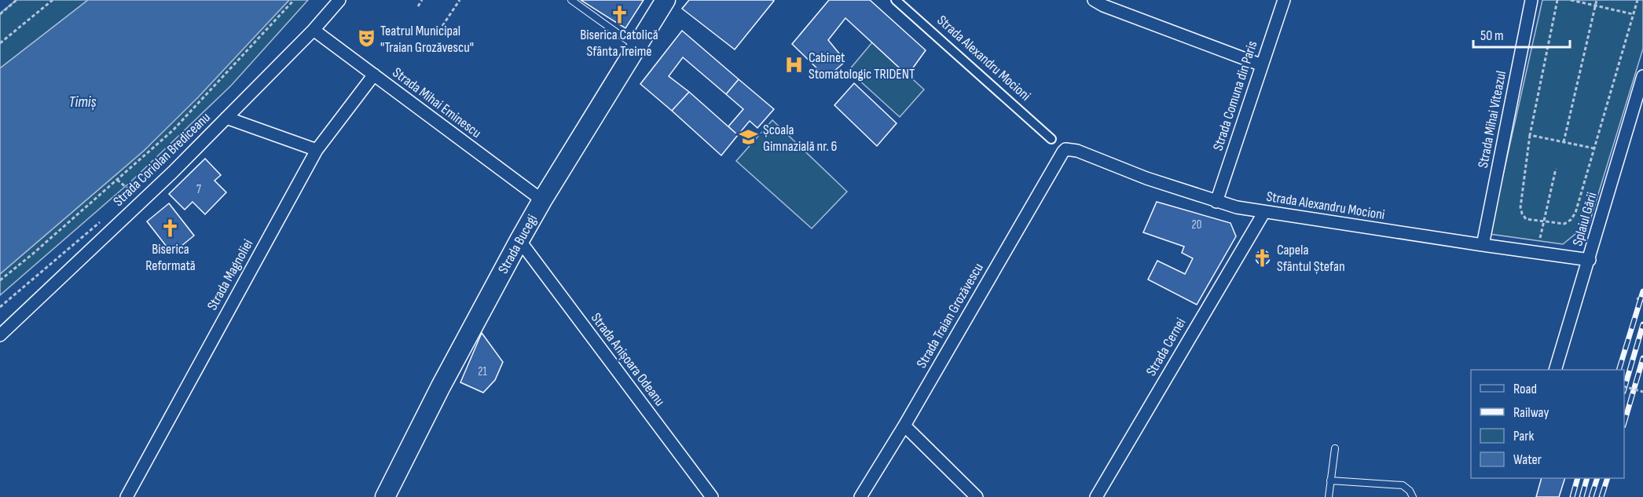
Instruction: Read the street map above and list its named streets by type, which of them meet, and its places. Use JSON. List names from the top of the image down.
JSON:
{
  "streets": {
    "main road": ["Strada Bucegi"],
    "street": [
      "Strada Alexandru Mocioni",
      "Strada Comuna din Paris",
      "Strada Mihai Eminescu",
      "Strada Mihai Viteazul",
      "Strada Coriolan Brediceanu",
      "Splaiul Gării",
      "Strada Magnoliei",
      "Strada Traian Grozăvescu",
      "Strada Cernei",
      "Strada Anișoara Odeanu"
    ]
  },
  "crossings": [
    ["Strada Alexandru Mocioni", "Strada Comuna din Paris"],
    ["Strada Alexandru Mocioni", "Strada Mihai Viteazul"],
    ["Strada Alexandru Mocioni", "Splaiul Gării"],
    ["Strada Alexandru Mocioni", "Strada Traian Grozăvescu"],
    ["Strada Alexandru Mocioni", "Strada Cernei"],
    ["Strada Mihai Eminescu", "Strada Coriolan Brediceanu"],
    ["Strada Mihai Eminescu", "Strada Bucegi"],
    ["Strada Mihai Eminescu", "Strada Magnoliei"],
    ["Strada Bucegi", "Strada Anișoara Odeanu"]
  ],
  "water": ["Timiș"],
  "places": {
    "church": ["Biserica Catolică Sfânta Treime", "Biserica Reformată", "Capela Sfântul Ștefan"],
    "theatre": ["Teatrul Municipal \"Traian Grozăvescu\""],
    "hospital": ["Cabinet Stomatologic TRIDENT"],
    "school or university": ["Școala Gimnazială nr. 6"]
  },
  "house_numbers": ["7", "20", "21"],
  "legend": [
    "Road",
    "Railway",
    "Park",
    "Water"
  ],
  "scale_bar": "50 m"
}
